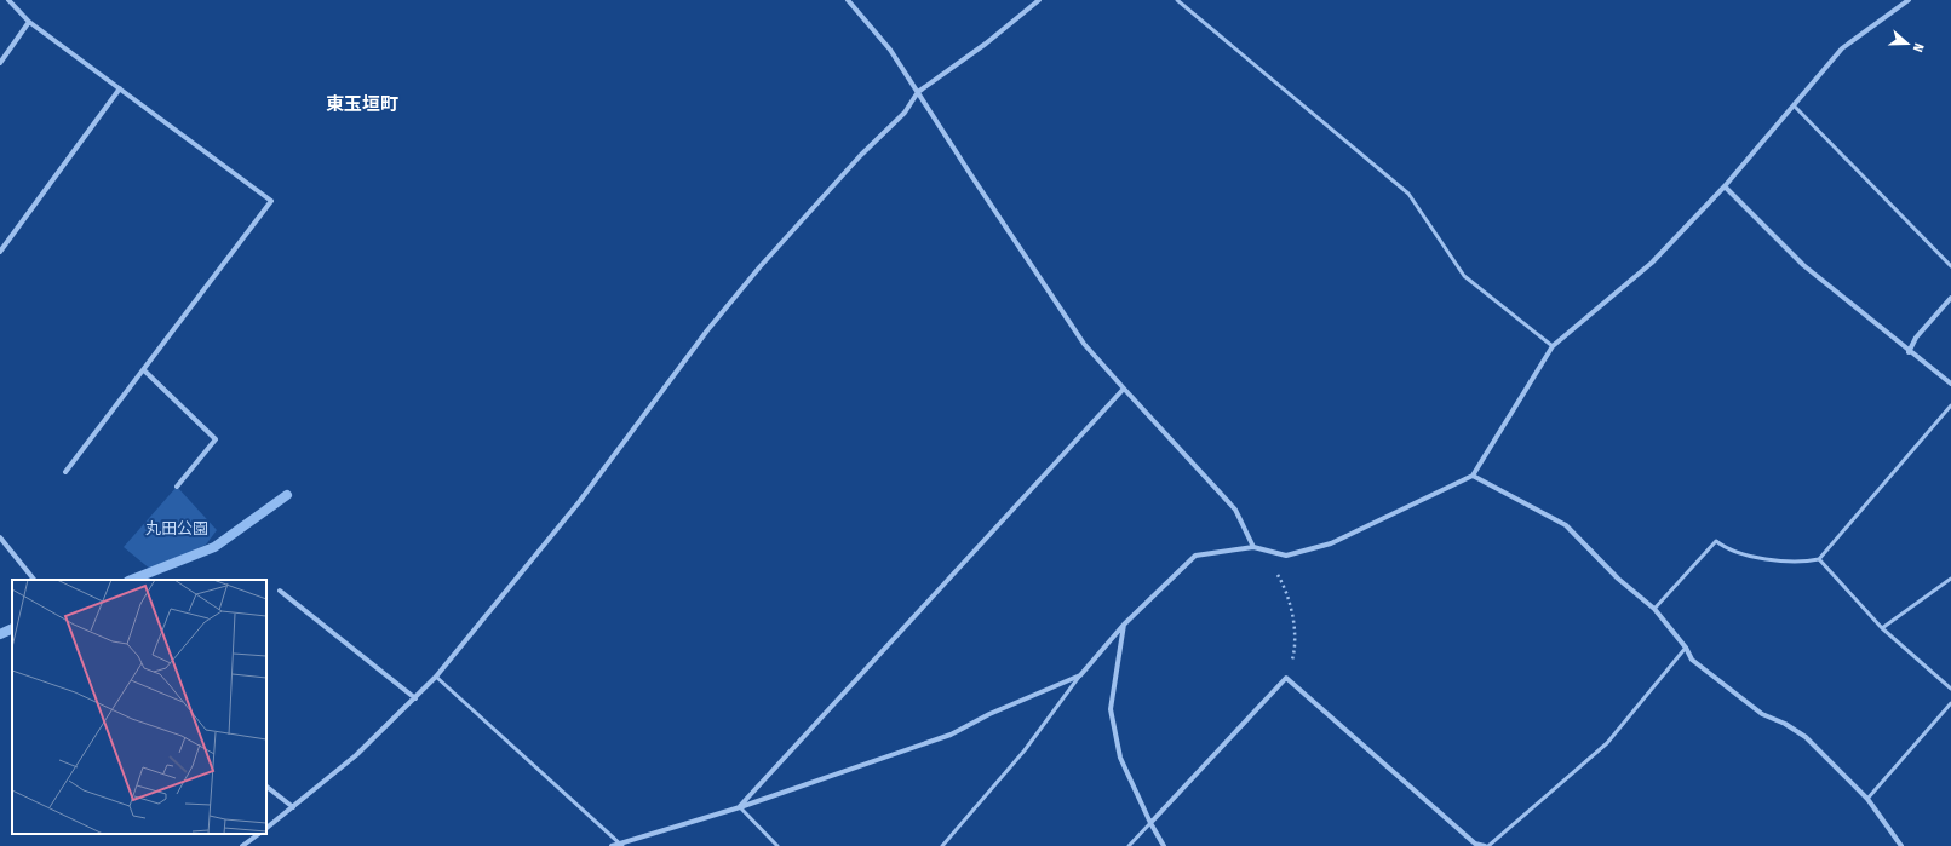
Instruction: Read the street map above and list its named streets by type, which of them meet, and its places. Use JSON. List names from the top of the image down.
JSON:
{
  "districts": ["東玉垣町"],
  "parks": ["丸田公園"],
  "north": "right"
}
